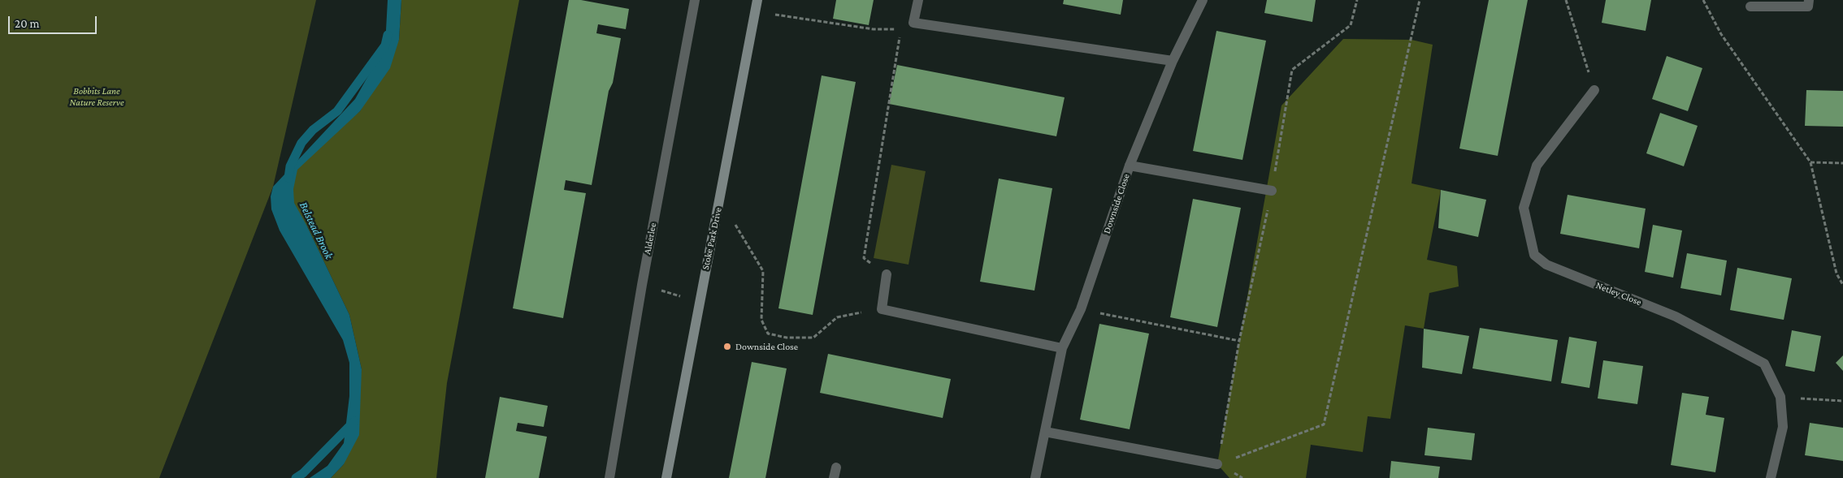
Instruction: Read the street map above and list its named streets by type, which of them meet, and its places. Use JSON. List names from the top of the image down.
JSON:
{
  "streets": {
    "street": [
      "Downside Close",
      "Alderlee",
      "Stoke Park Drive",
      "Netley Close"
    ]
  },
  "water": ["Belstead Brook"],
  "parks": ["Bobbits Lane Nature Reserve"],
  "places": ["Downside Close"],
  "scale_bar": "20 m"
}
